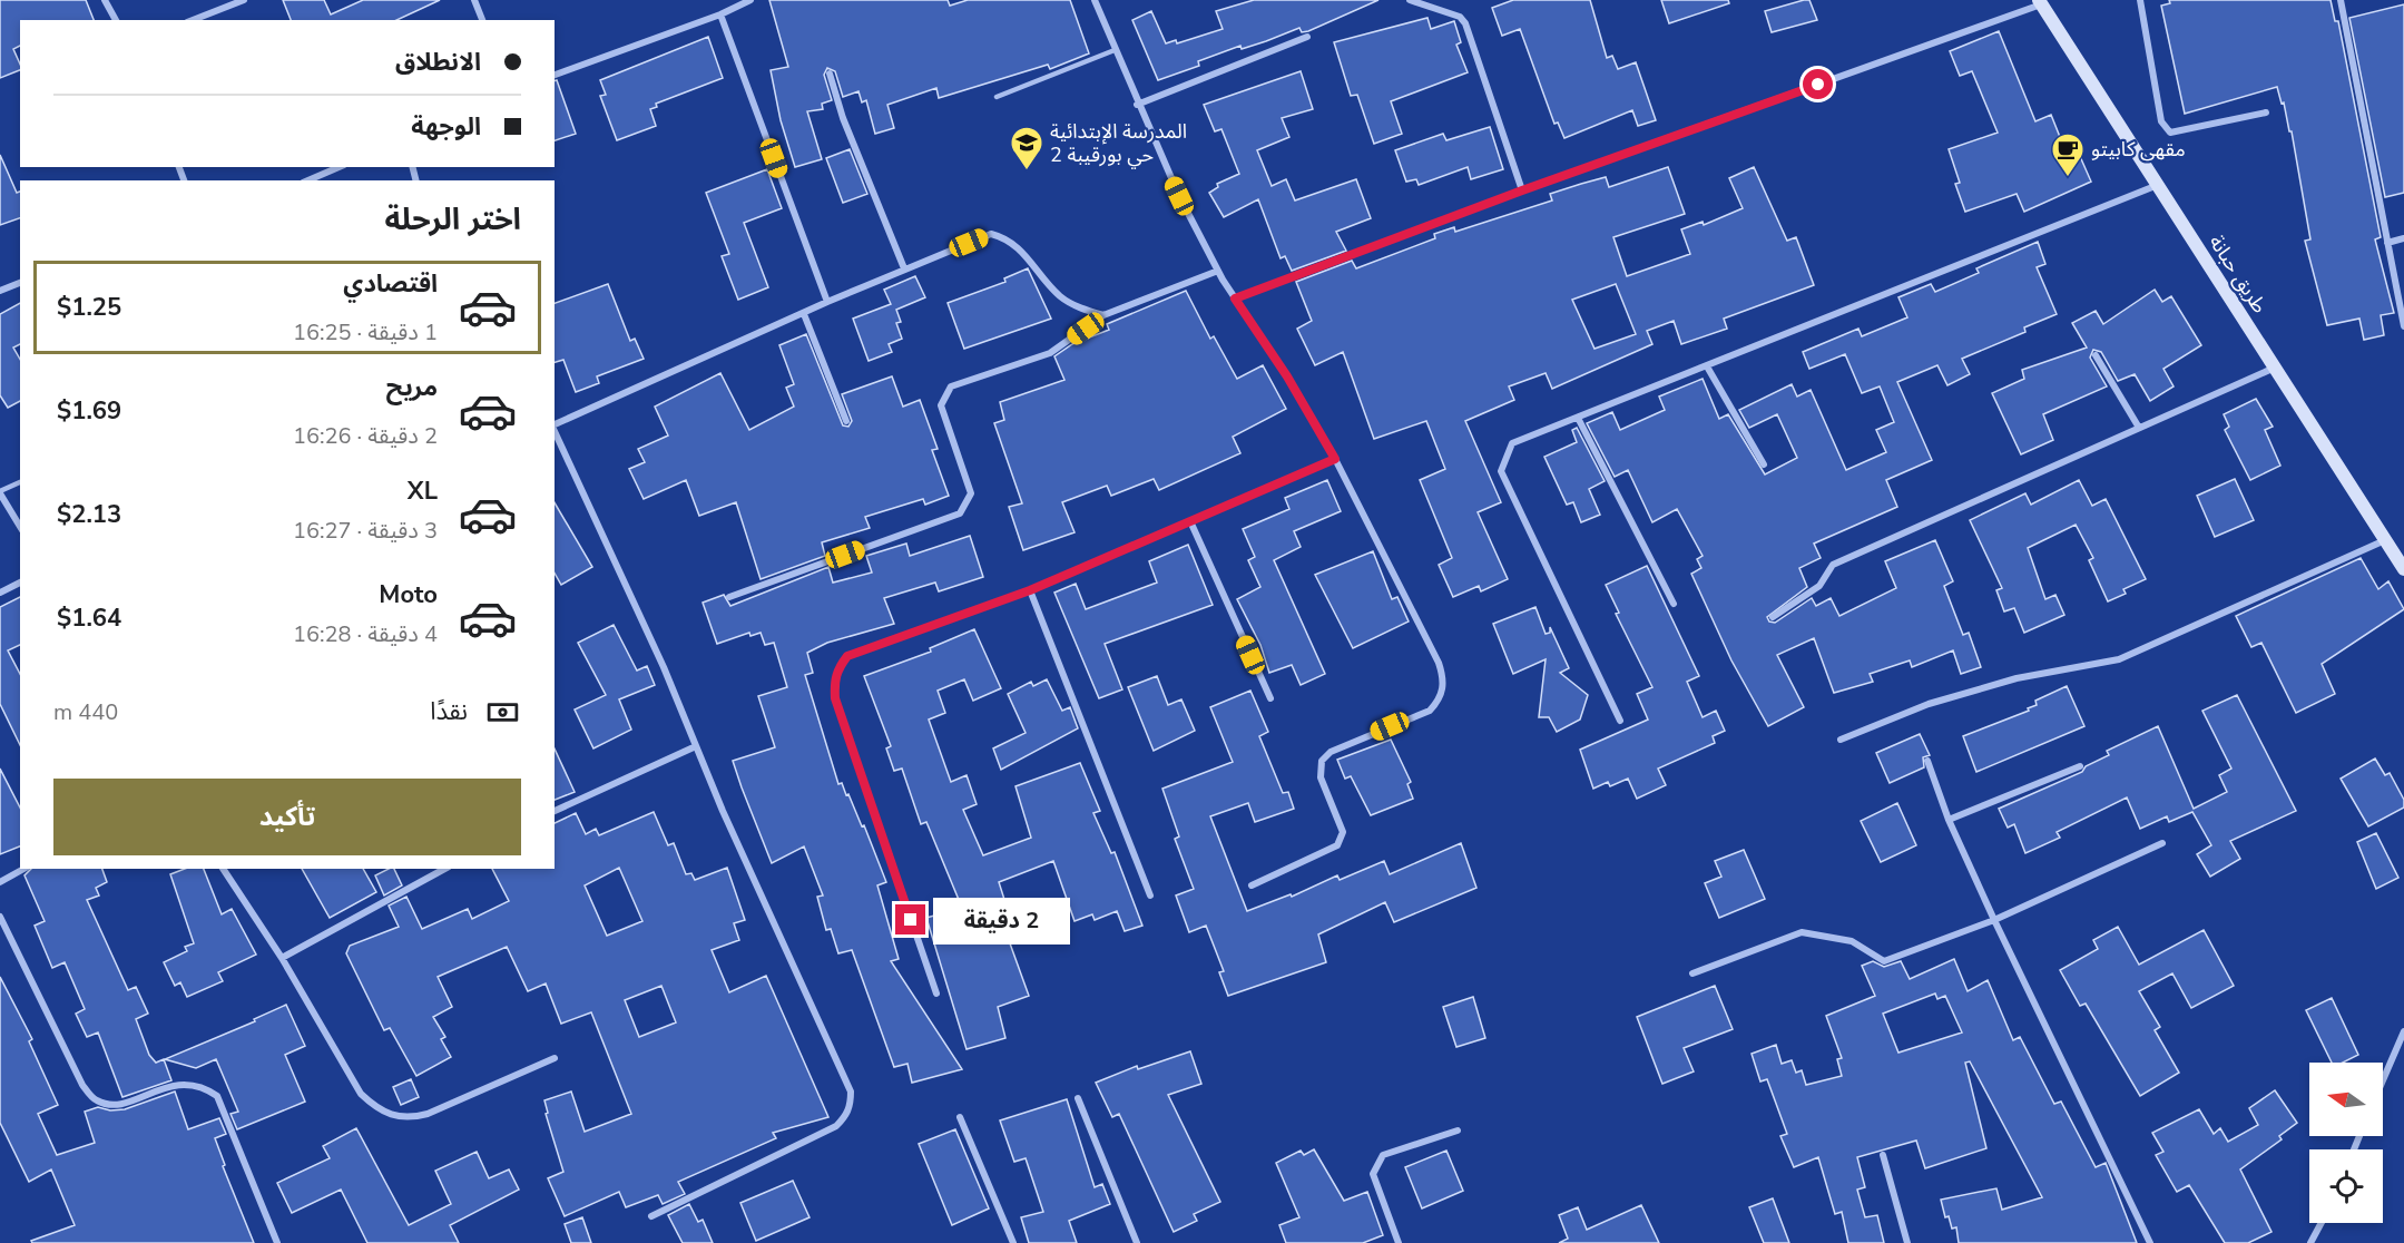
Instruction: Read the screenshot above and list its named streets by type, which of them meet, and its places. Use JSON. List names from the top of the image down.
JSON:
{
  "streets": {
    "street": ["طريق حبانة"]
  },
  "places": {
    "school or university": ["المدرسة الإبتدائية حي بورقيبة 2"],
    "cafe": ["مقهى كابيتو"]
  },
  "north": "left",
  "page": {
    "banner": ["الانطلاق", "الوجهة"],
    "heading": "اختر الرحلة",
    "list": [
      {
        "name": "اقتصادي",
        "note": "1 دقيقة · 16:25",
        "value": "$1.25"
      },
      {
        "name": "مريح",
        "note": "2 دقيقة · 16:26",
        "value": "$1.69"
      },
      {
        "name": "XL",
        "note": "3 دقيقة · 16:27",
        "value": "$2.13"
      },
      {
        "name": "Moto",
        "note": "4 دقيقة · 16:28",
        "value": "$1.64"
      }
    ],
    "pay": ["نقدًا", "440 m"],
    "buttons": "تأكيد",
    "bubble": "2 دقيقة"
  }
}
